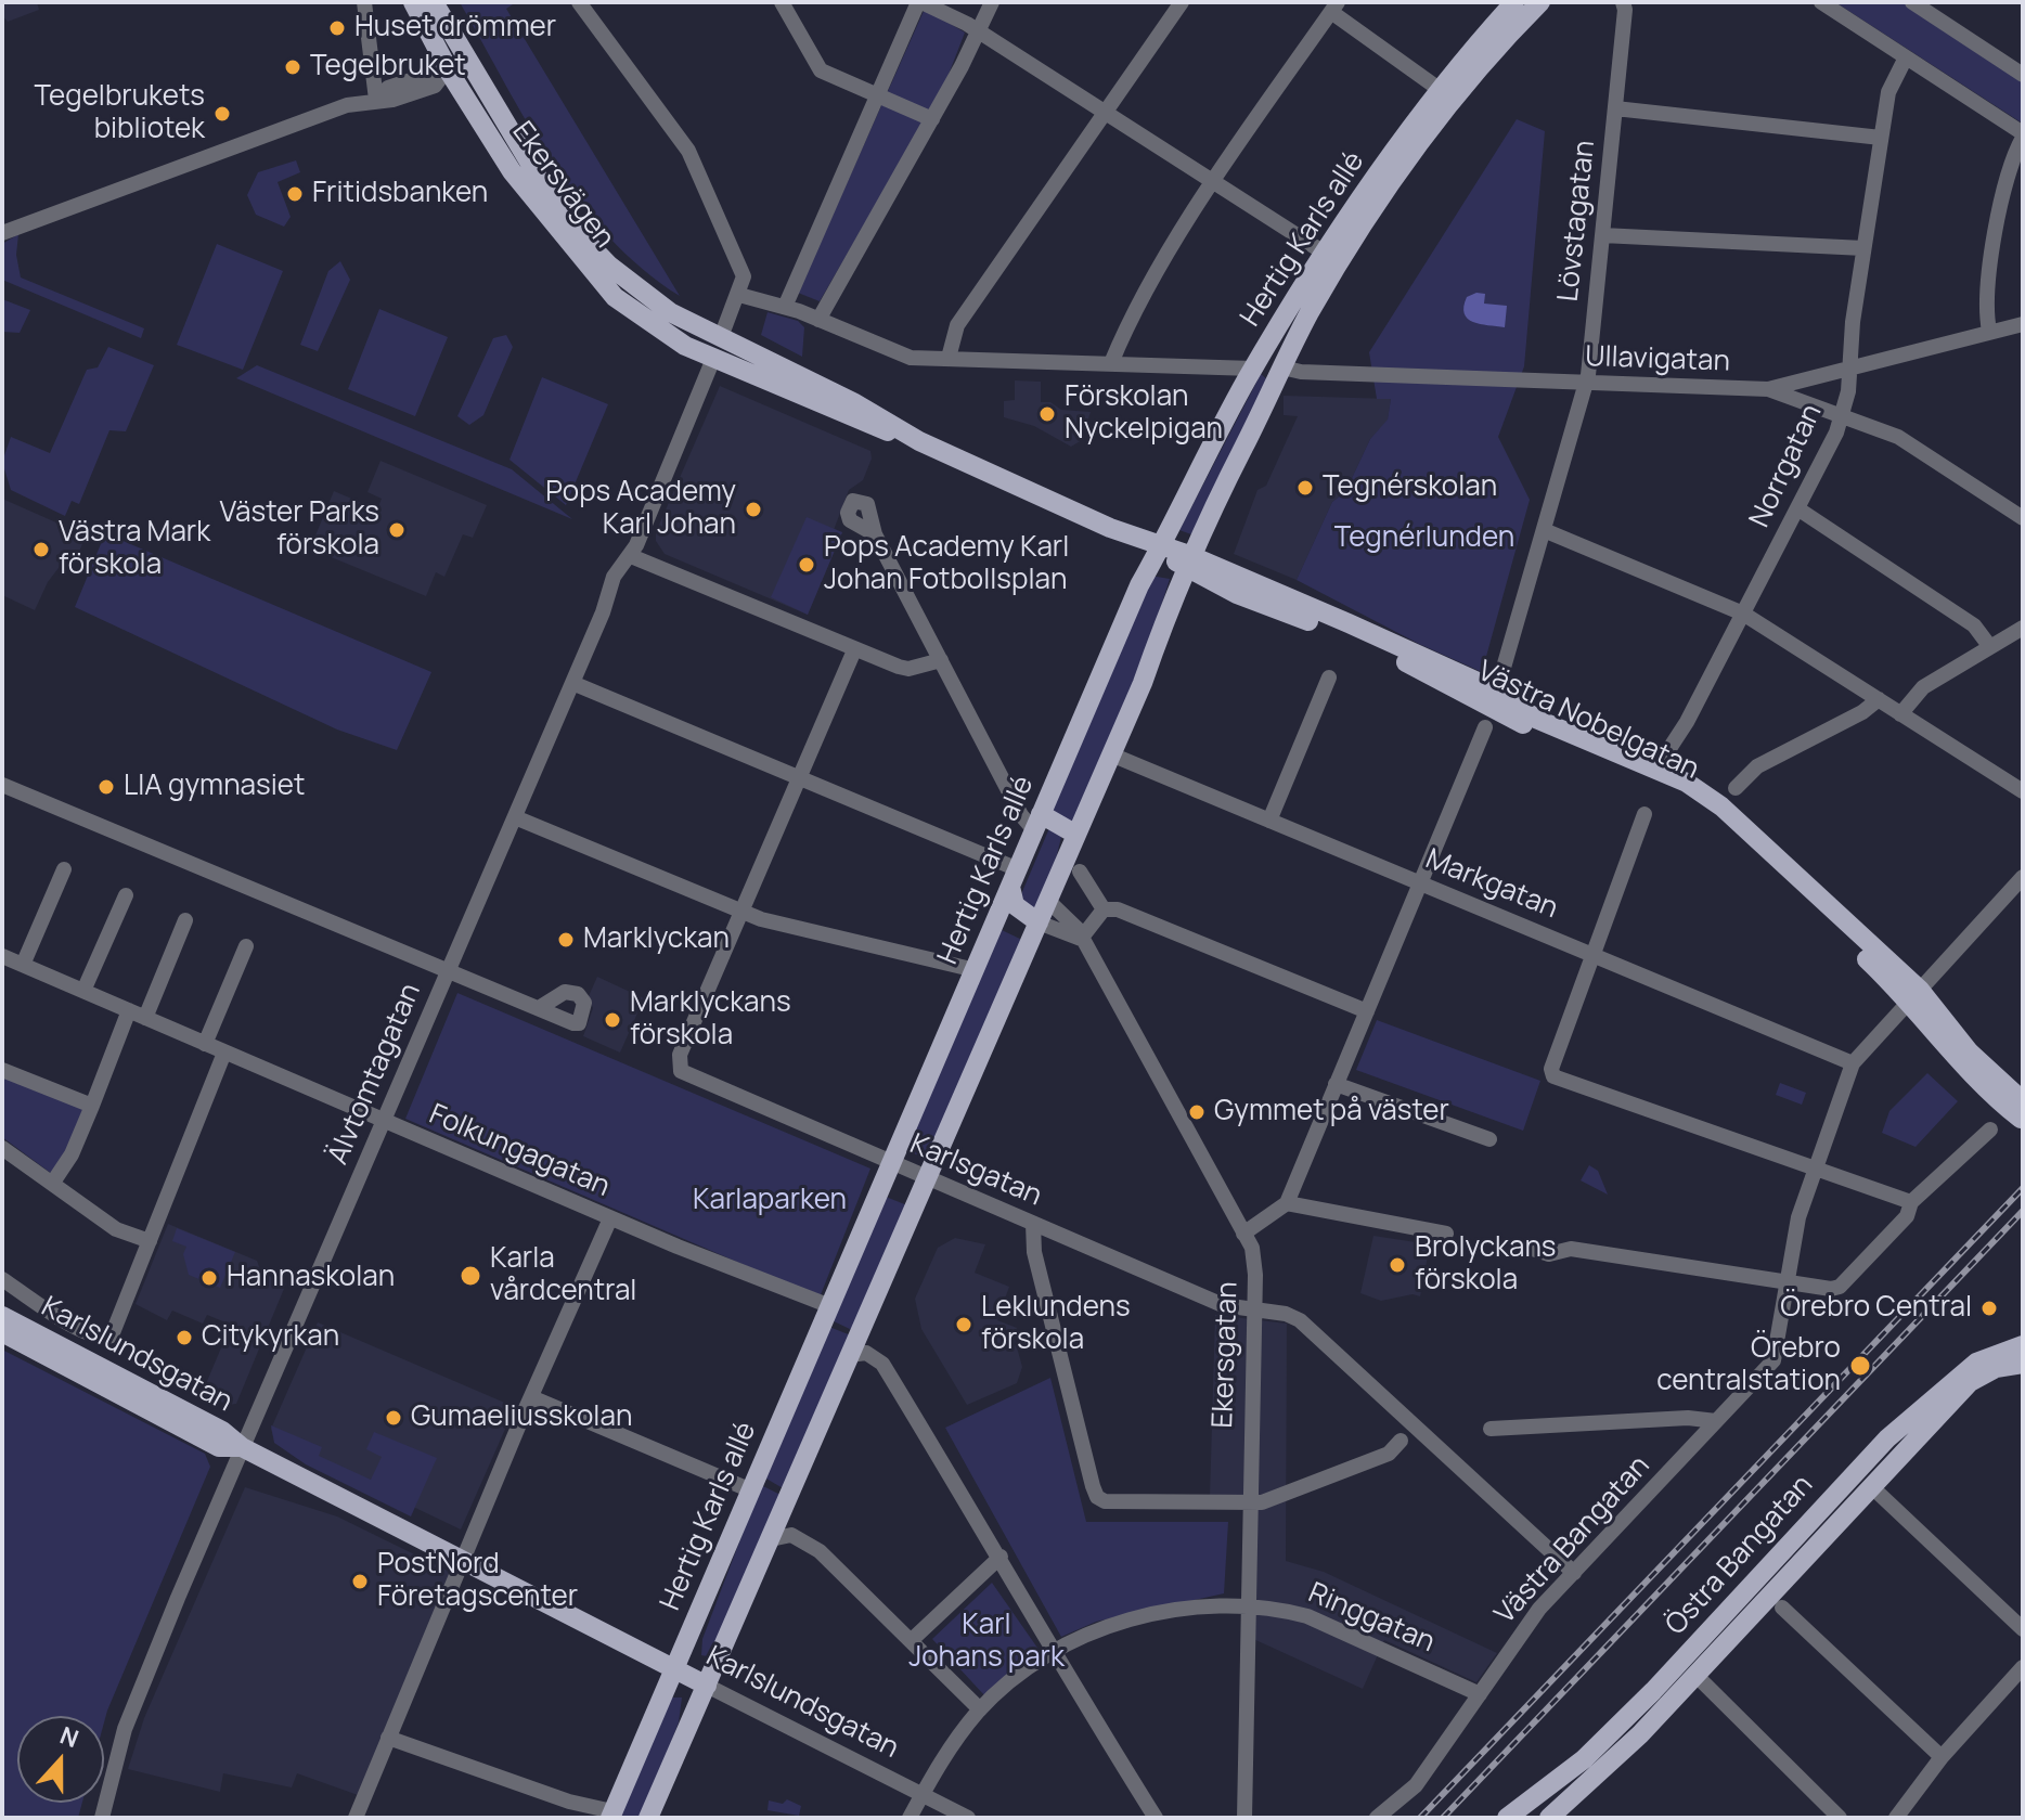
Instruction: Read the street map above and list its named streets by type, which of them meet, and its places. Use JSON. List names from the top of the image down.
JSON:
{
  "streets": {
    "main road": [
      "Ekersvägen",
      "Hertig Karls allé",
      "Västra Nobelgatan",
      "Karlslundsgatan",
      "Östra Bangatan"
    ],
    "street": [
      "Lövstagatan",
      "Ullavigatan",
      "Norrgatan",
      "Markgatan",
      "Älvtomtagatan",
      "Folkungagatan",
      "Karlsgatan",
      "Ekersgatan",
      "Västra Bangatan",
      "Ringgatan"
    ]
  },
  "crossings": [
    ["Ekersvägen", "Älvtomtagatan"],
    ["Lövstagatan", "Ullavigatan"],
    ["Lövstagatan", "Västra Nobelgatan"],
    ["Hertig Karls allé", "Ullavigatan"],
    ["Hertig Karls allé", "Västra Nobelgatan"],
    ["Hertig Karls allé", "Markgatan"],
    ["Hertig Karls allé", "Karlsgatan"],
    ["Hertig Karls allé", "Karlslundsgatan"],
    ["Hertig Karls allé", "Ekersgatan"],
    ["Ullavigatan", "Norrgatan"],
    ["Norrgatan", "Västra Nobelgatan"],
    ["Älvtomtagatan", "Folkungagatan"],
    ["Älvtomtagatan", "Karlslundsgatan"],
    ["Folkungagatan", "Karlslundsgatan"],
    ["Karlsgatan", "Ekersgatan"],
    ["Karlsgatan", "Västra Bangatan"],
    ["Karlslundsgatan", "Ringgatan"],
    ["Ekersgatan", "Ringgatan"],
    ["Västra Bangatan", "Ringgatan"]
  ],
  "parks": ["Tegnérlunden", "Karlaparken", "Karl Johans park"],
  "places": [
    "Huset drömmer",
    "Tegelbruket",
    "Tegelbrukets bibliotek",
    "Fritidsbanken",
    "Förskolan Nyckelpigan",
    "Tegnérskolan",
    "Pops Academy Karl Johan",
    "Väster Parks förskola",
    "Västra Mark förskola",
    "Pops Academy Karl Johan Fotbollsplan",
    "LIA gymnasiet",
    "Marklyckan",
    "Marklyckans förskola",
    "Gymmet på väster",
    "Brolyckans förskola",
    "Karla vårdcentral",
    "Hannaskolan",
    "Örebro Central",
    "Leklundens förskola",
    "Citykyrkan",
    "Örebro centralstation",
    "Gumaeliusskolan",
    "PostNord Företagscenter"
  ],
  "north": "top"
}
